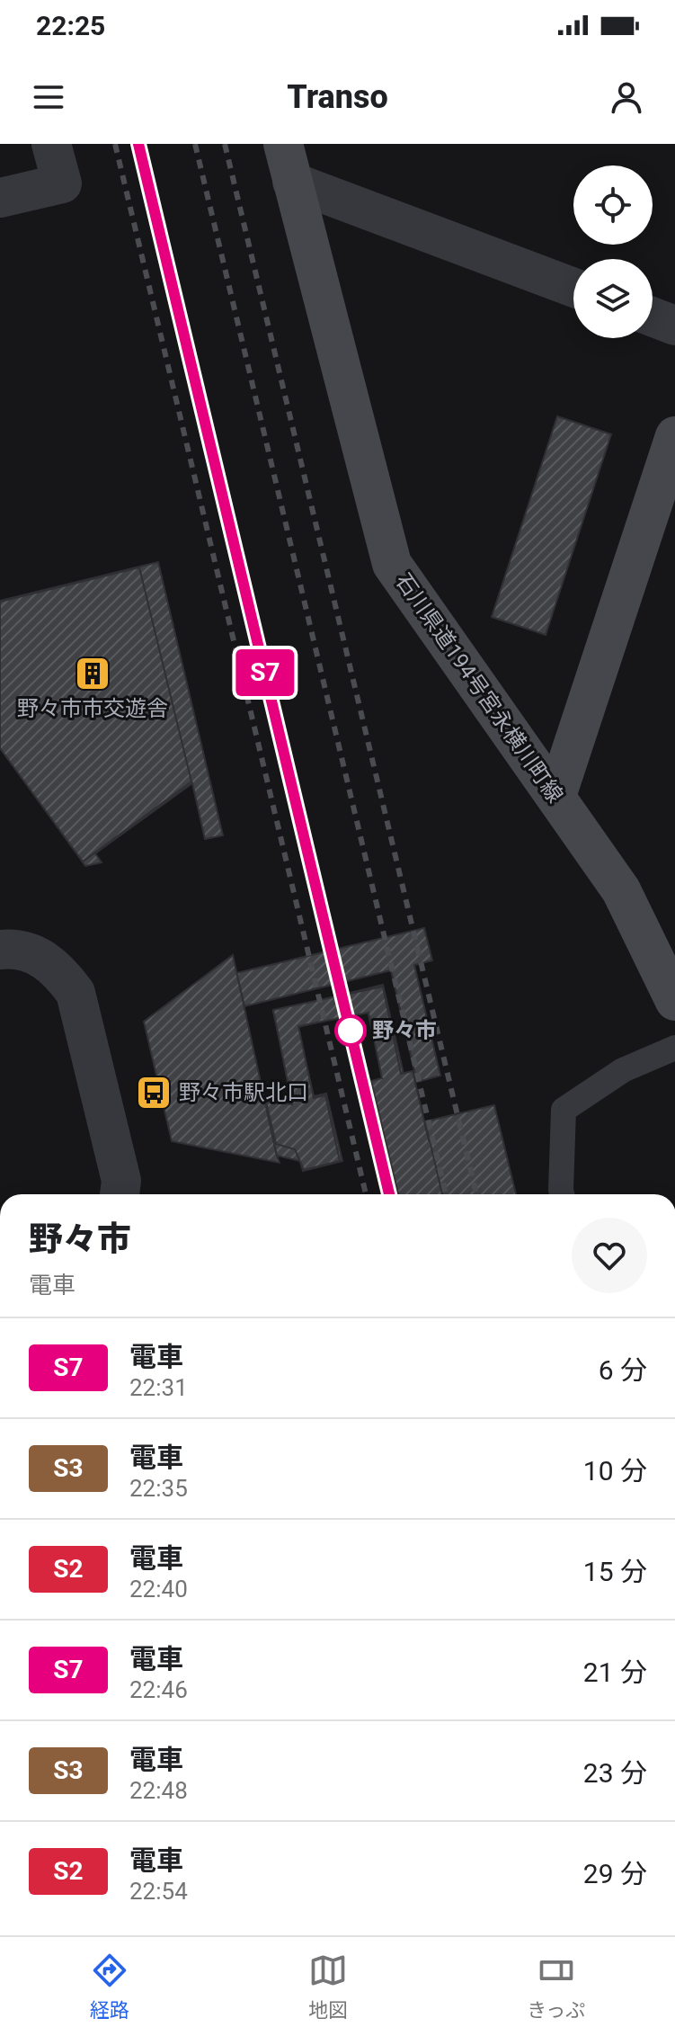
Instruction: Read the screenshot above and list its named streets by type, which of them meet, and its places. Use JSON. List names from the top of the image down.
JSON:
{
  "streets": {
    "main road": ["石川県道194号宮永横川町線"]
  },
  "places": {
    "building": ["野々市市交遊舎"],
    "other": ["野々市"],
    "bus stop": ["野々市駅北口"]
  },
  "page": {
    "status": "22:25",
    "header": "Transo",
    "on_map": "S7",
    "heading": ["野々市", "電車"],
    "list": [
      {
        "mark": "S7",
        "name": "電車",
        "note": "22:31",
        "value": "6 分"
      },
      {
        "mark": "S3",
        "name": "電車",
        "note": "22:35",
        "value": "10 分"
      },
      {
        "mark": "S2",
        "name": "電車",
        "note": "22:40",
        "value": "15 分"
      },
      {
        "mark": "S7",
        "name": "電車",
        "note": "22:46",
        "value": "21 分"
      },
      {
        "mark": "S3",
        "name": "電車",
        "note": "22:48",
        "value": "23 分"
      },
      {
        "mark": "S2",
        "name": "電車",
        "note": "22:54",
        "value": "29 分"
      }
    ],
    "tabs": ["経路", "地図", "きっぷ"]
  }
}
